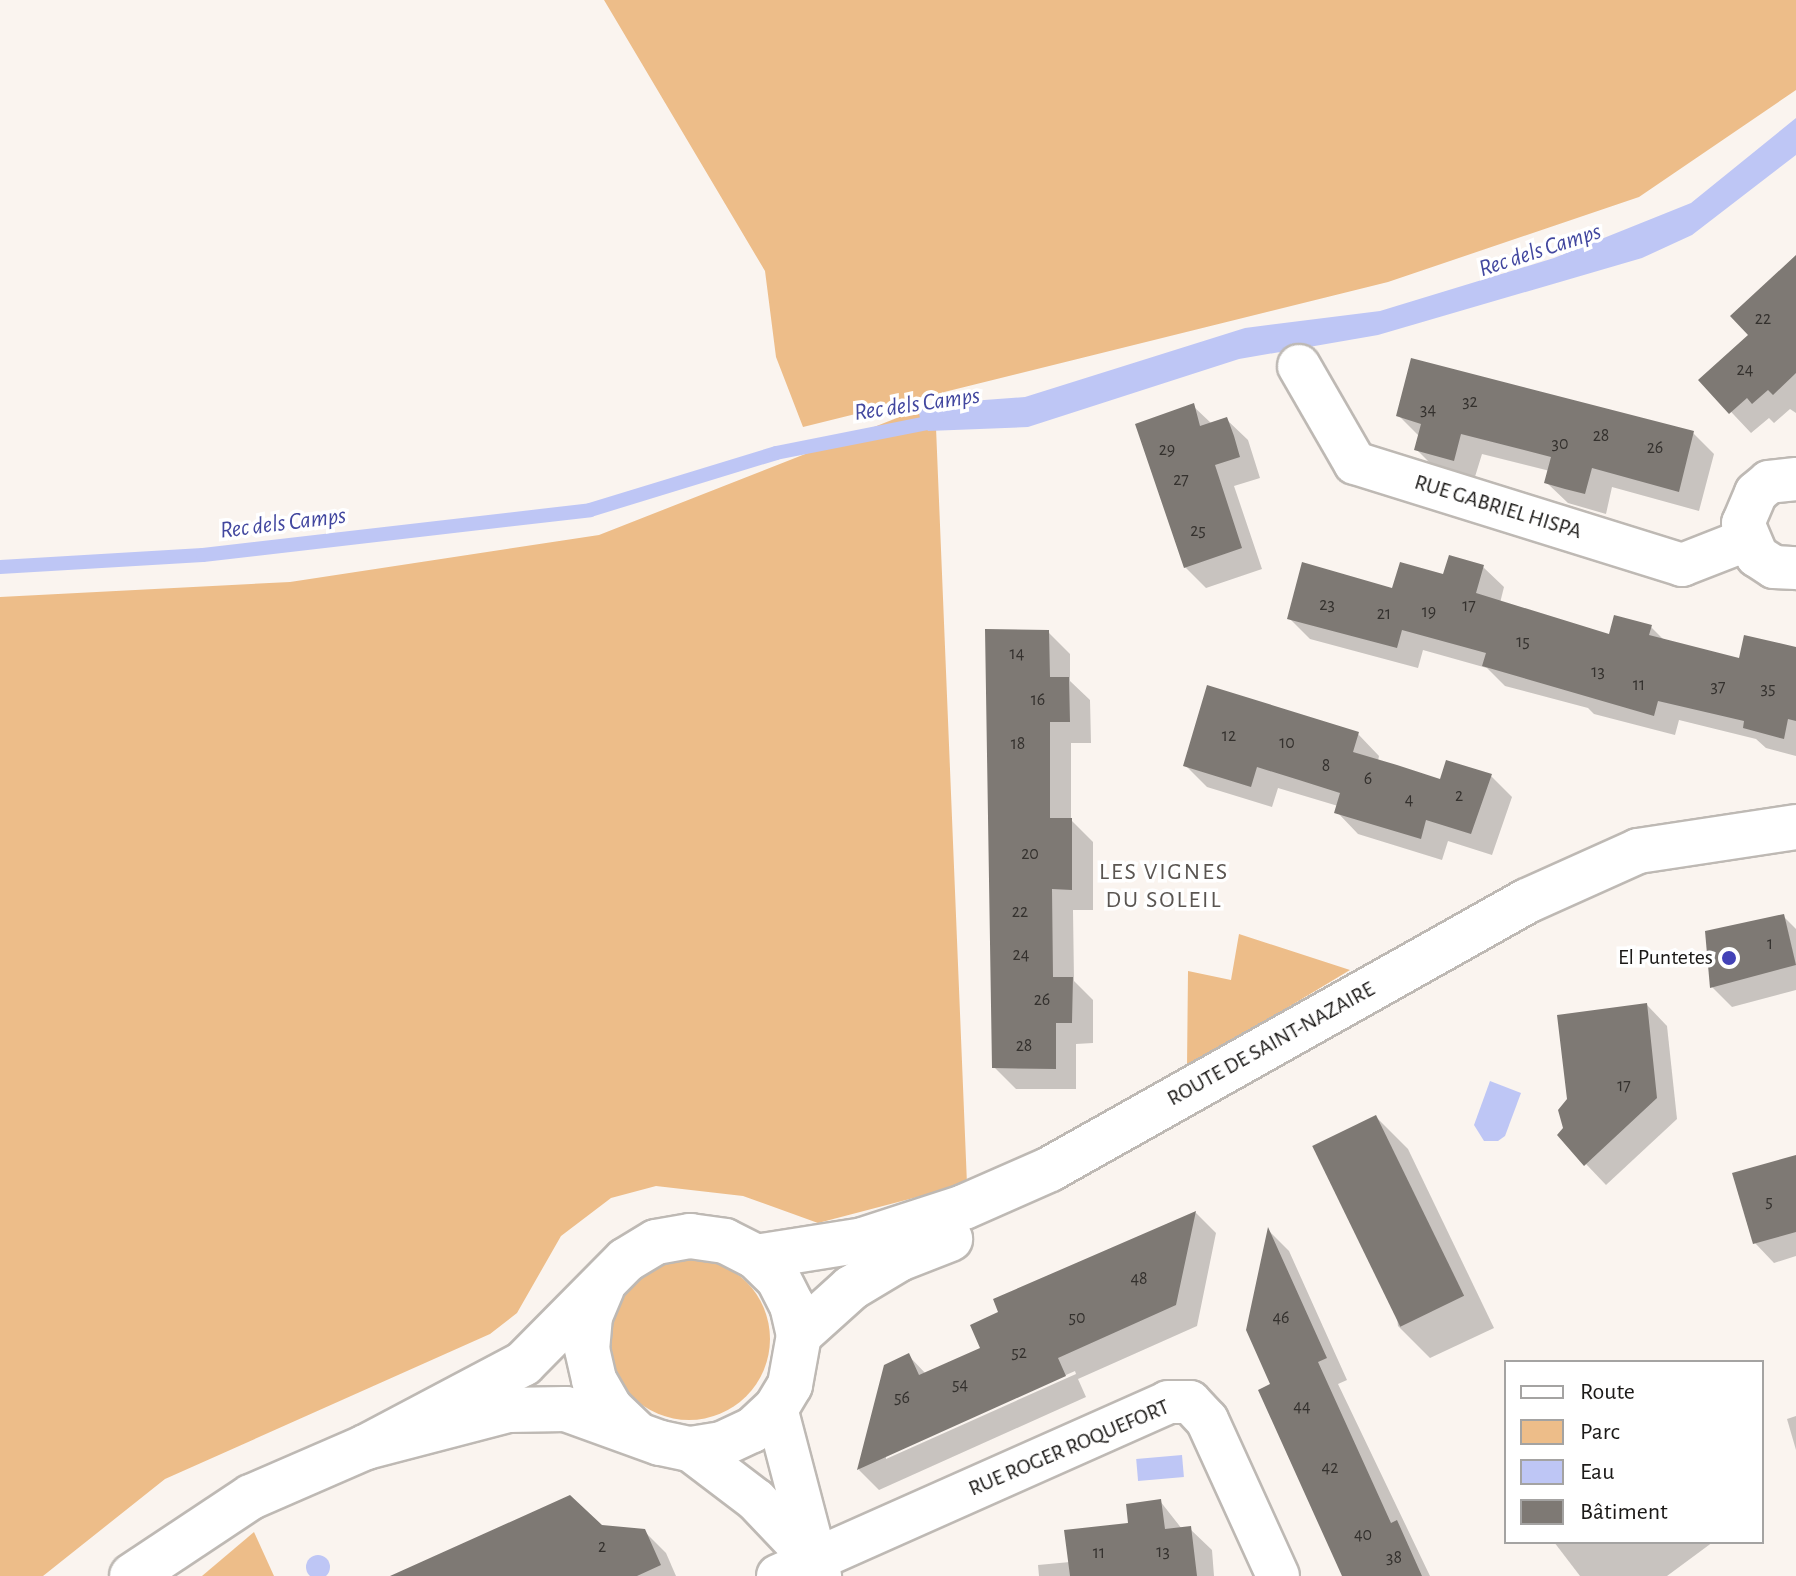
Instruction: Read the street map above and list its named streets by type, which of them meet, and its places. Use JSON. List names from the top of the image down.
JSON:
{
  "streets": {
    "street": ["RUE GABRIEL HISPA", "ROUTE DE SAINT-NAZAIRE", "RUE ROGER ROQUEFORT"]
  },
  "districts": ["LES VIGNES DU SOLEIL"],
  "water": ["Rec dels Camps"],
  "places": ["El Puntetes"],
  "house_numbers": [
    "22",
    "24",
    "32",
    "34",
    "28",
    "30",
    "26",
    "29",
    "27",
    "25",
    "23",
    "17",
    "19",
    "21",
    "15",
    "14",
    "13",
    "11",
    "37",
    "35",
    "16",
    "12",
    "10",
    "18",
    "8",
    "6",
    "2",
    "4",
    "20",
    "22",
    "1",
    "24",
    "26",
    "28",
    "17",
    "5",
    "48",
    "50",
    "46",
    "52",
    "54",
    "56",
    "44",
    "42",
    "40",
    "2",
    "13",
    "11",
    "38"
  ],
  "legend": [
    "Route",
    "Parc",
    "Eau",
    "Bâtiment"
  ]
}
